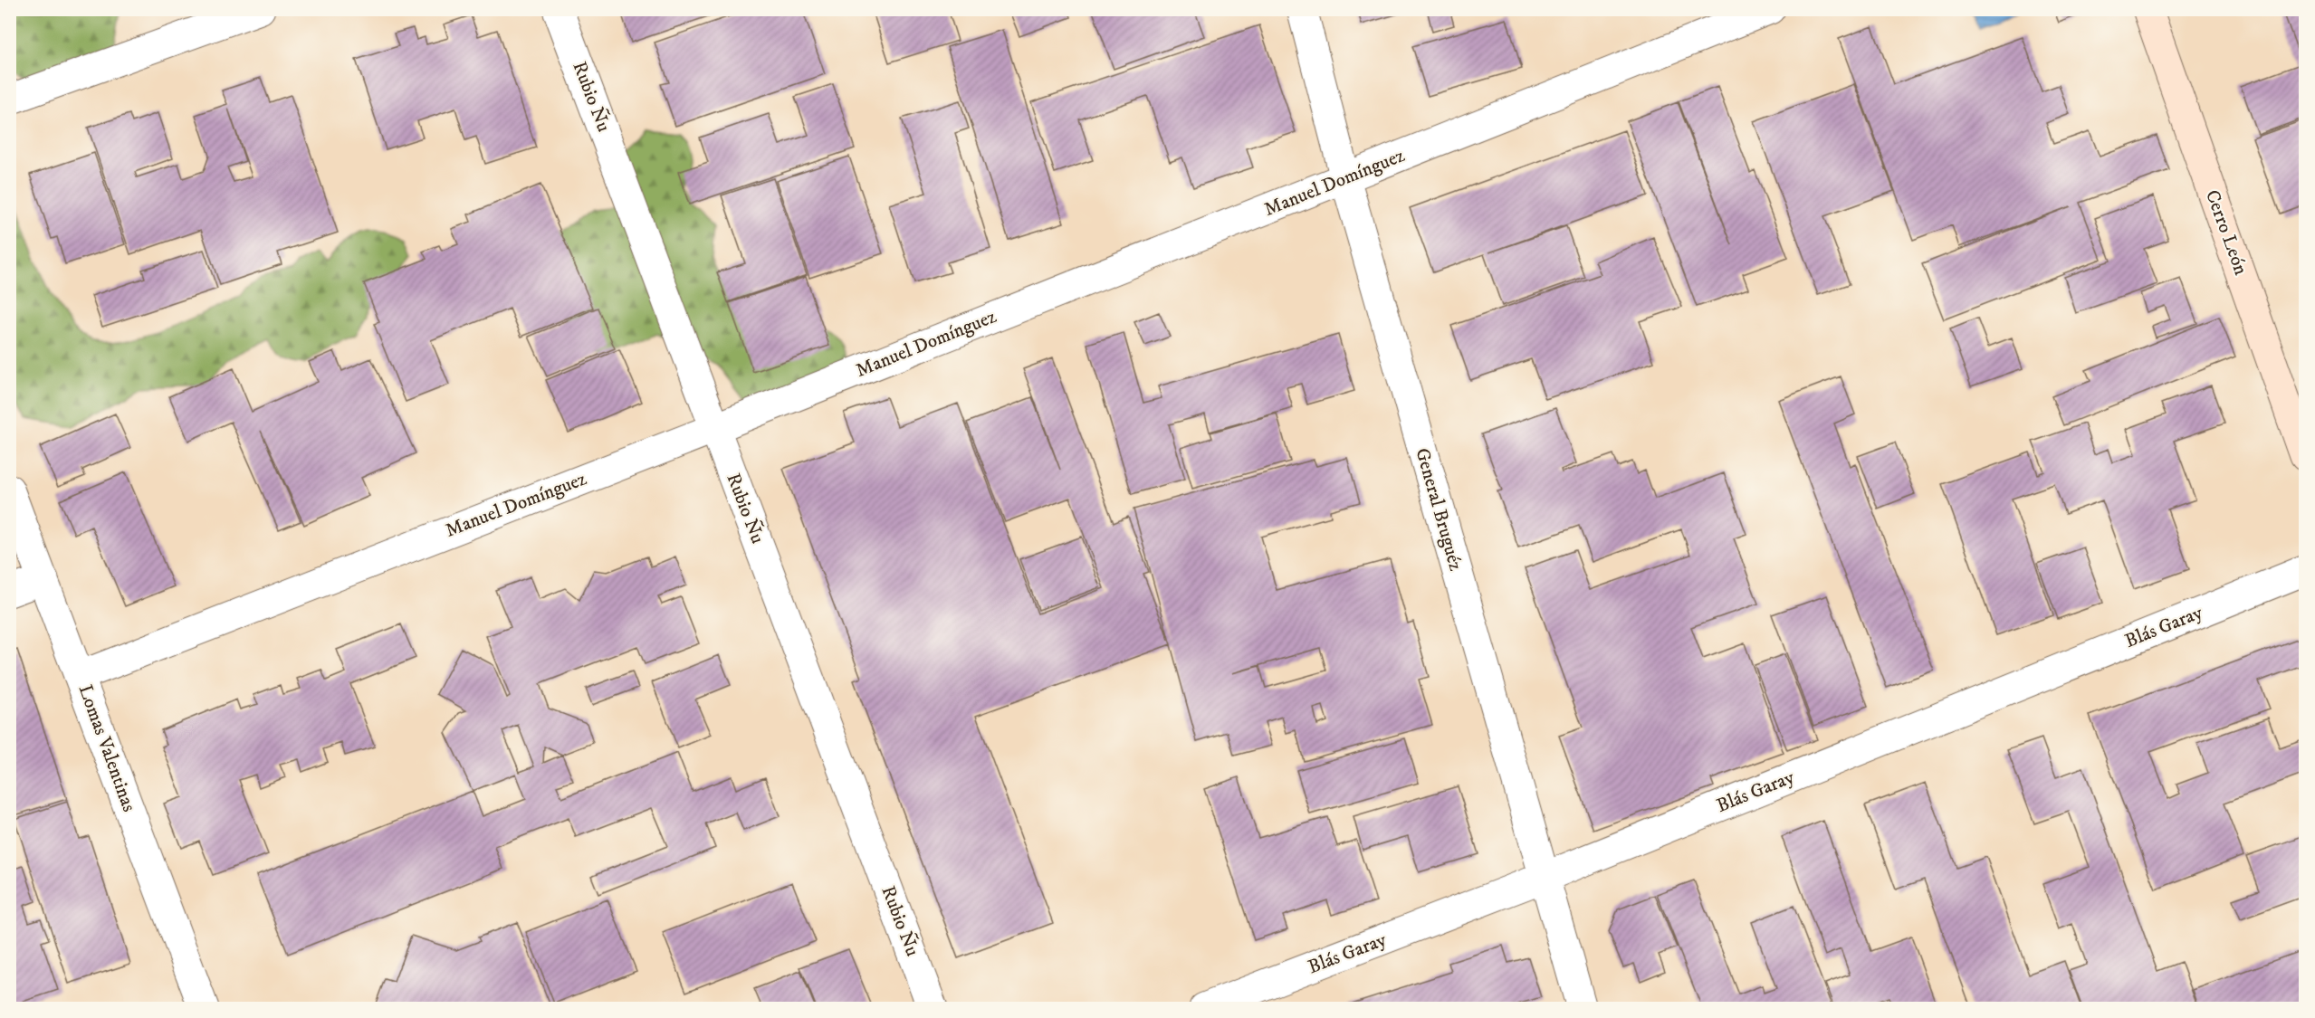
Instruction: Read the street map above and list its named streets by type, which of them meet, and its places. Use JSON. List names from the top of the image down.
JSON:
{
  "streets": {
    "street": [
      "Rubio Ñu",
      "Manuel Domínguez",
      "Cerro León",
      "General Bruguéz",
      "Blás Garay",
      "Lomas Valentinas"
    ]
  },
  "crossings": [
    ["Rubio Ñu", "Manuel Domínguez"],
    ["Manuel Domínguez", "General Bruguéz"],
    ["Manuel Domínguez", "Lomas Valentinas"],
    ["General Bruguéz", "Blás Garay"]
  ]
}
